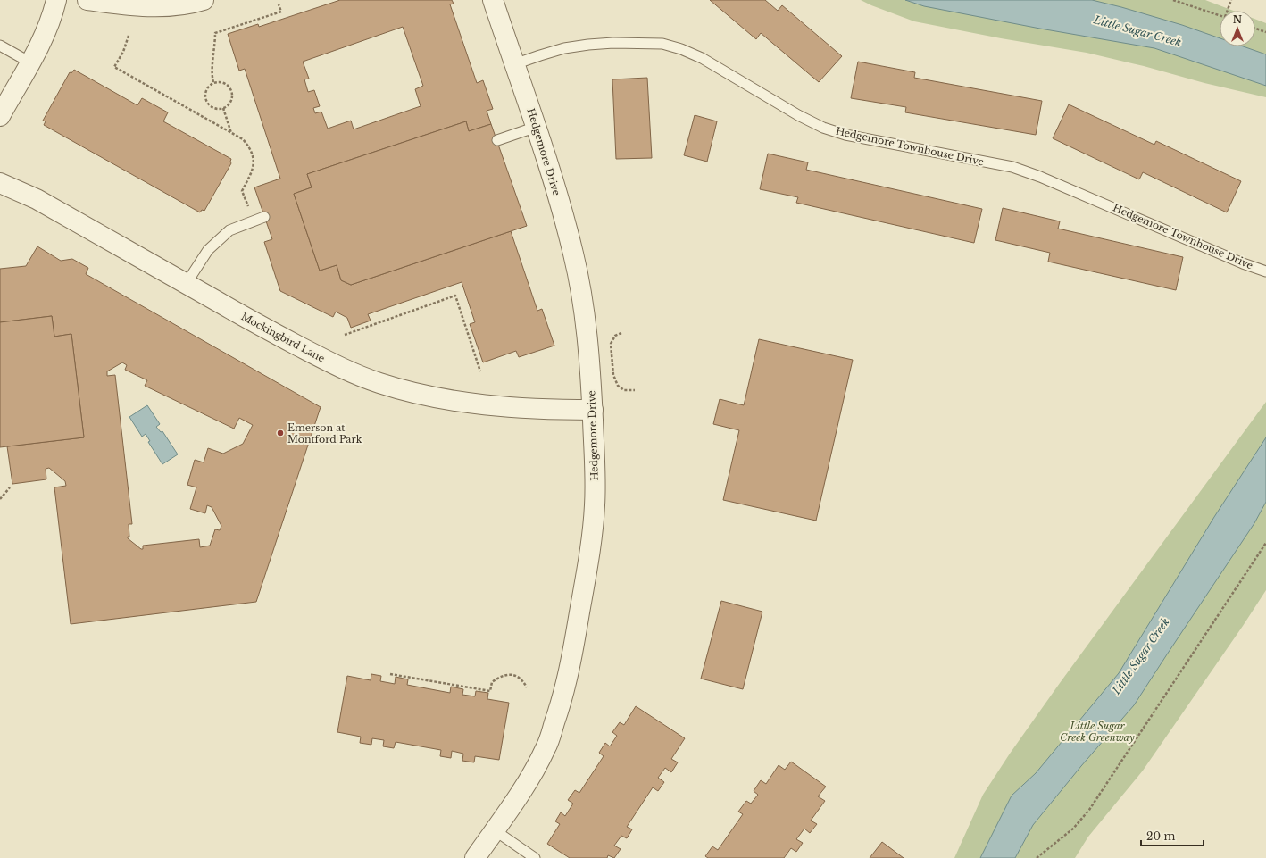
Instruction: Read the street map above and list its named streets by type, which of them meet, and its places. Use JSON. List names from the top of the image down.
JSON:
{
  "streets": {
    "street": ["Hedgemore Drive", "Mockingbird Lane"],
    "lane": ["Hedgemore Townhouse Drive"]
  },
  "crossings": [
    ["Hedgemore Townhouse Drive", "Hedgemore Drive"],
    ["Hedgemore Drive", "Mockingbird Lane"]
  ],
  "water": ["Little Sugar Creek"],
  "parks": ["Little Sugar Creek Greenway"],
  "places": ["Emerson at Montford Park"],
  "scale_bar": "20 m",
  "north": "top"
}
